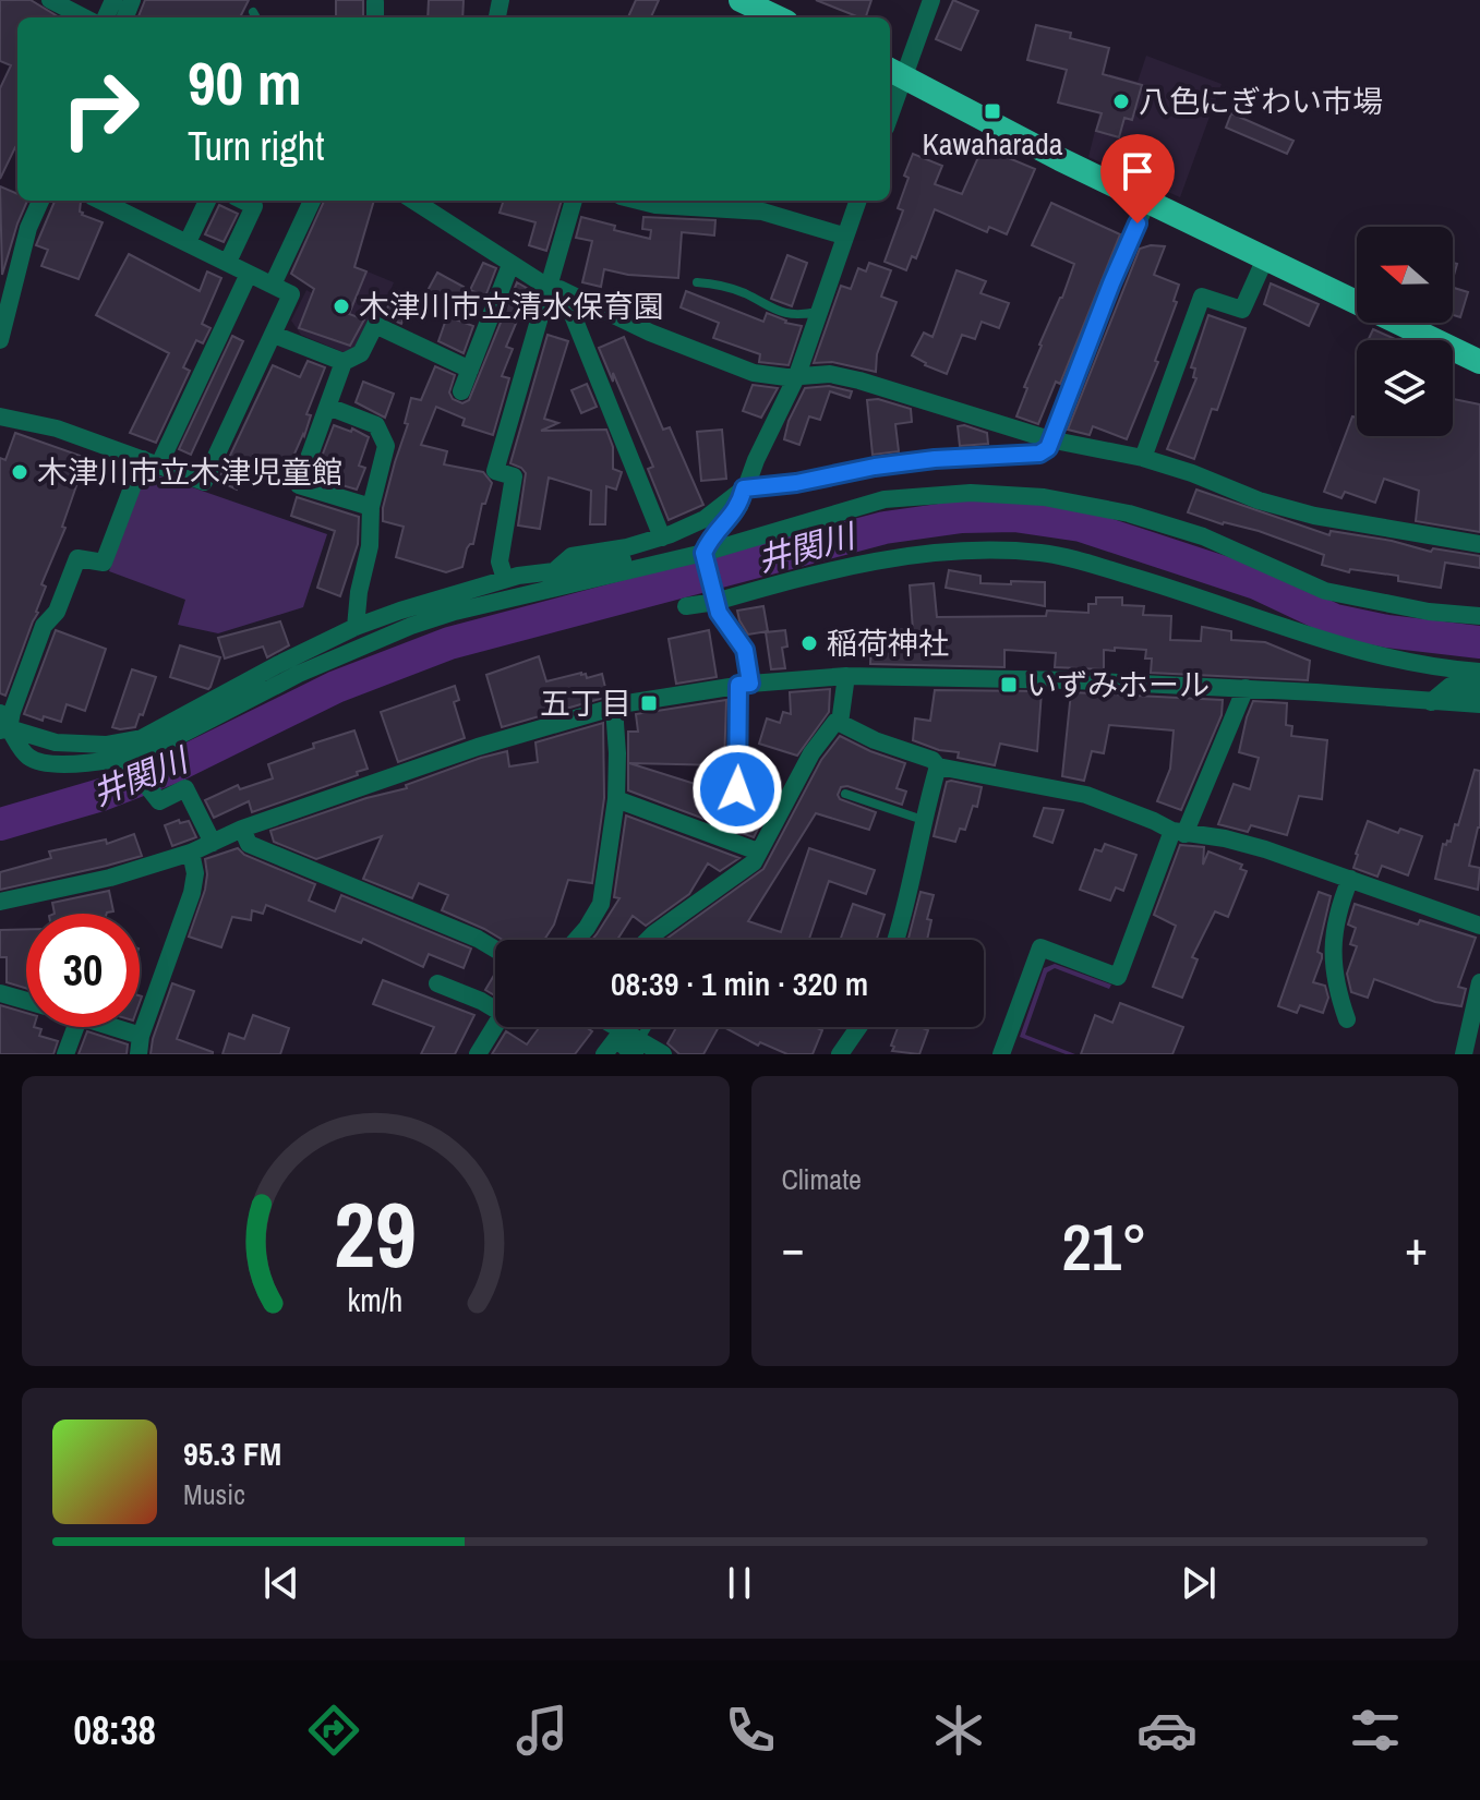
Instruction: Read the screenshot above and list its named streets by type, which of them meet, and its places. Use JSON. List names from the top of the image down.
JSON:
{
  "water": ["井関川"],
  "places": {
    "other": [
      "八色にぎわい市場",
      "木津川市立清水保育園",
      "木津川市立木津児童館",
      "稲荷神社"
    ],
    "transit": ["Kawaharada", "いずみホール", "五丁目"]
  },
  "north": "left",
  "page": {
    "turn": ["90 m", "Turn right"],
    "limit": "30",
    "trip": "08:39 · 1 min · 320 m",
    "tile": "Climate",
    "heat": ["−", "21°", "+"],
    "song": ["95.3 FM", "Music"],
    "tabs": "08:38",
    "gauge": ["29", "km/h"]
  }
}
